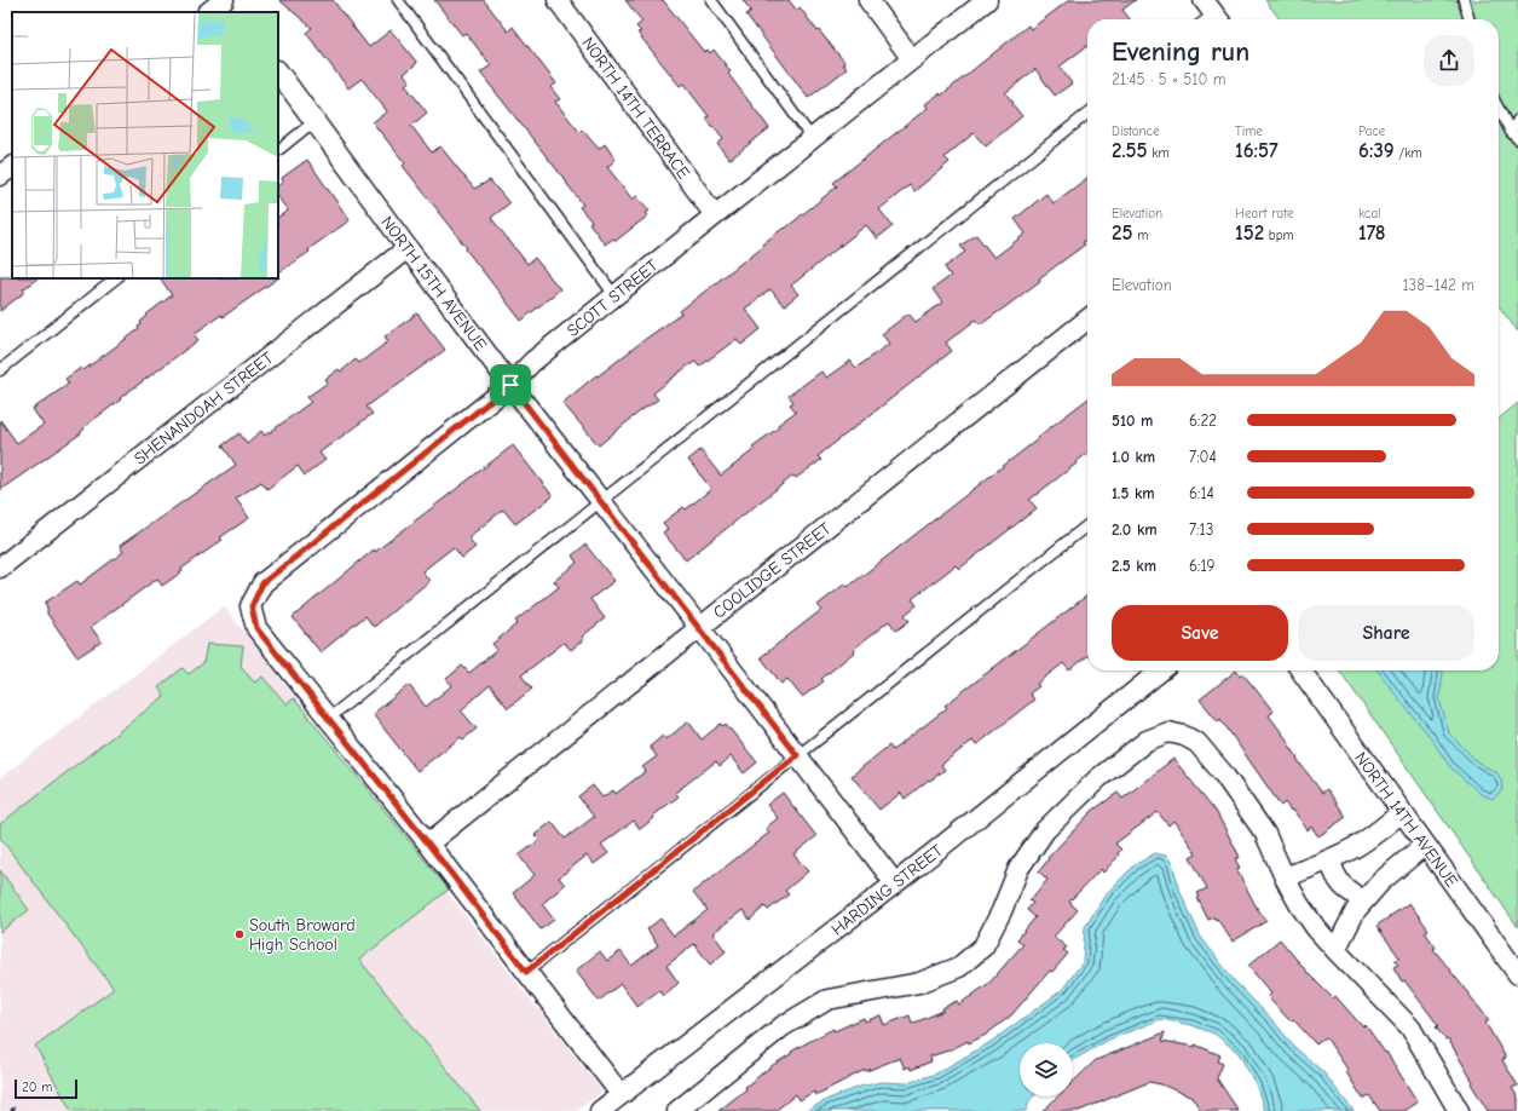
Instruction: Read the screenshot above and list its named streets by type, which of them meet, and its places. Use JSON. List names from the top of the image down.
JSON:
{
  "streets": {
    "street": [
      "NORTH 14TH TERRACE",
      "NORTH 15TH AVENUE",
      "SCOTT STREET",
      "SHENANDOAH STREET",
      "COOLIDGE STREET",
      "NORTH 14TH AVENUE",
      "HARDING STREET"
    ]
  },
  "crossings": [
    ["NORTH 14TH TERRACE", "SCOTT STREET"],
    ["NORTH 15TH AVENUE", "SCOTT STREET"],
    ["NORTH 15TH AVENUE", "SHENANDOAH STREET"],
    ["NORTH 15TH AVENUE", "COOLIDGE STREET"],
    ["NORTH 15TH AVENUE", "HARDING STREET"]
  ],
  "places": ["South Broward High School"],
  "scale_bar": "20 m",
  "page": {
    "heading": ["Evening run", "21:45 · 5 × 510 m"],
    "stats": [
      ["Distance", "2.55 km"],
      ["Time", "16:57"],
      ["Pace", "6:39 /km"],
      ["Elevation", "25 m"],
      ["Heart rate", "152 bpm"],
      ["kcal", "178"]
    ],
    "chart": ["Elevation", "138–142 m"],
    "list": [
      {
        "name": "510 m",
        "note": "6:22"
      },
      {
        "name": "1.0 km",
        "note": "7:04"
      },
      {
        "name": "1.5 km",
        "note": "6:14"
      },
      {
        "name": "2.0 km",
        "note": "7:13"
      },
      {
        "name": "2.5 km",
        "note": "6:19"
      }
    ],
    "buttons": ["Save", "Share"],
    "scale": "20 m"
  }
}
